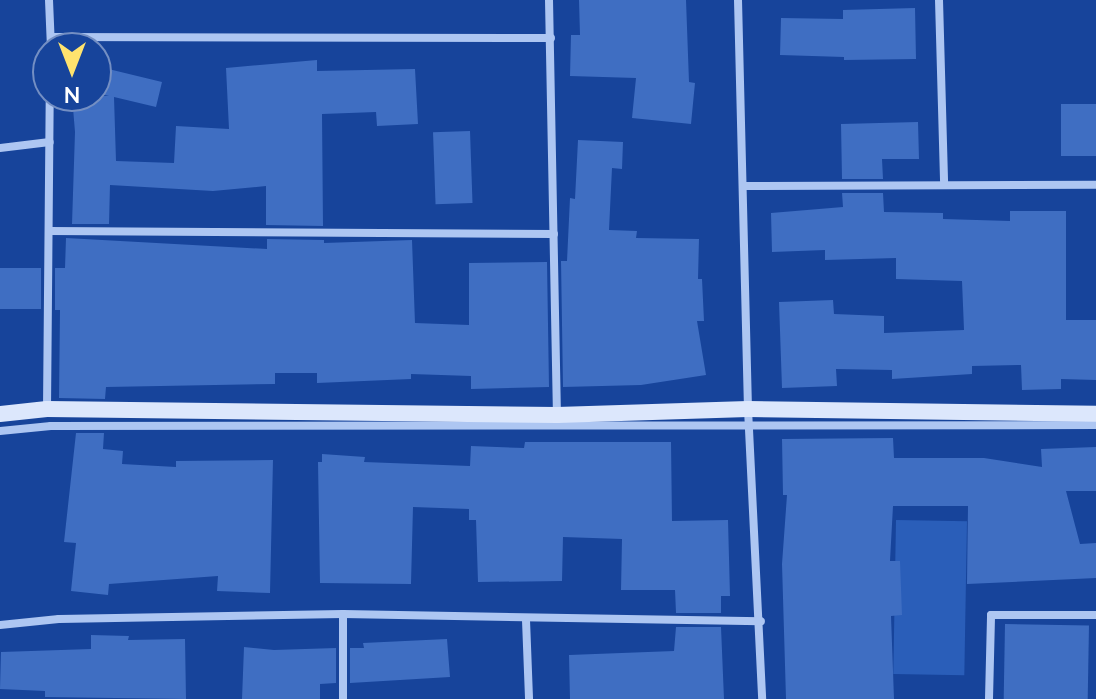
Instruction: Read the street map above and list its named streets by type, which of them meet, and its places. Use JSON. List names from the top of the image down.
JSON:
{
  "north": "bottom"
}
